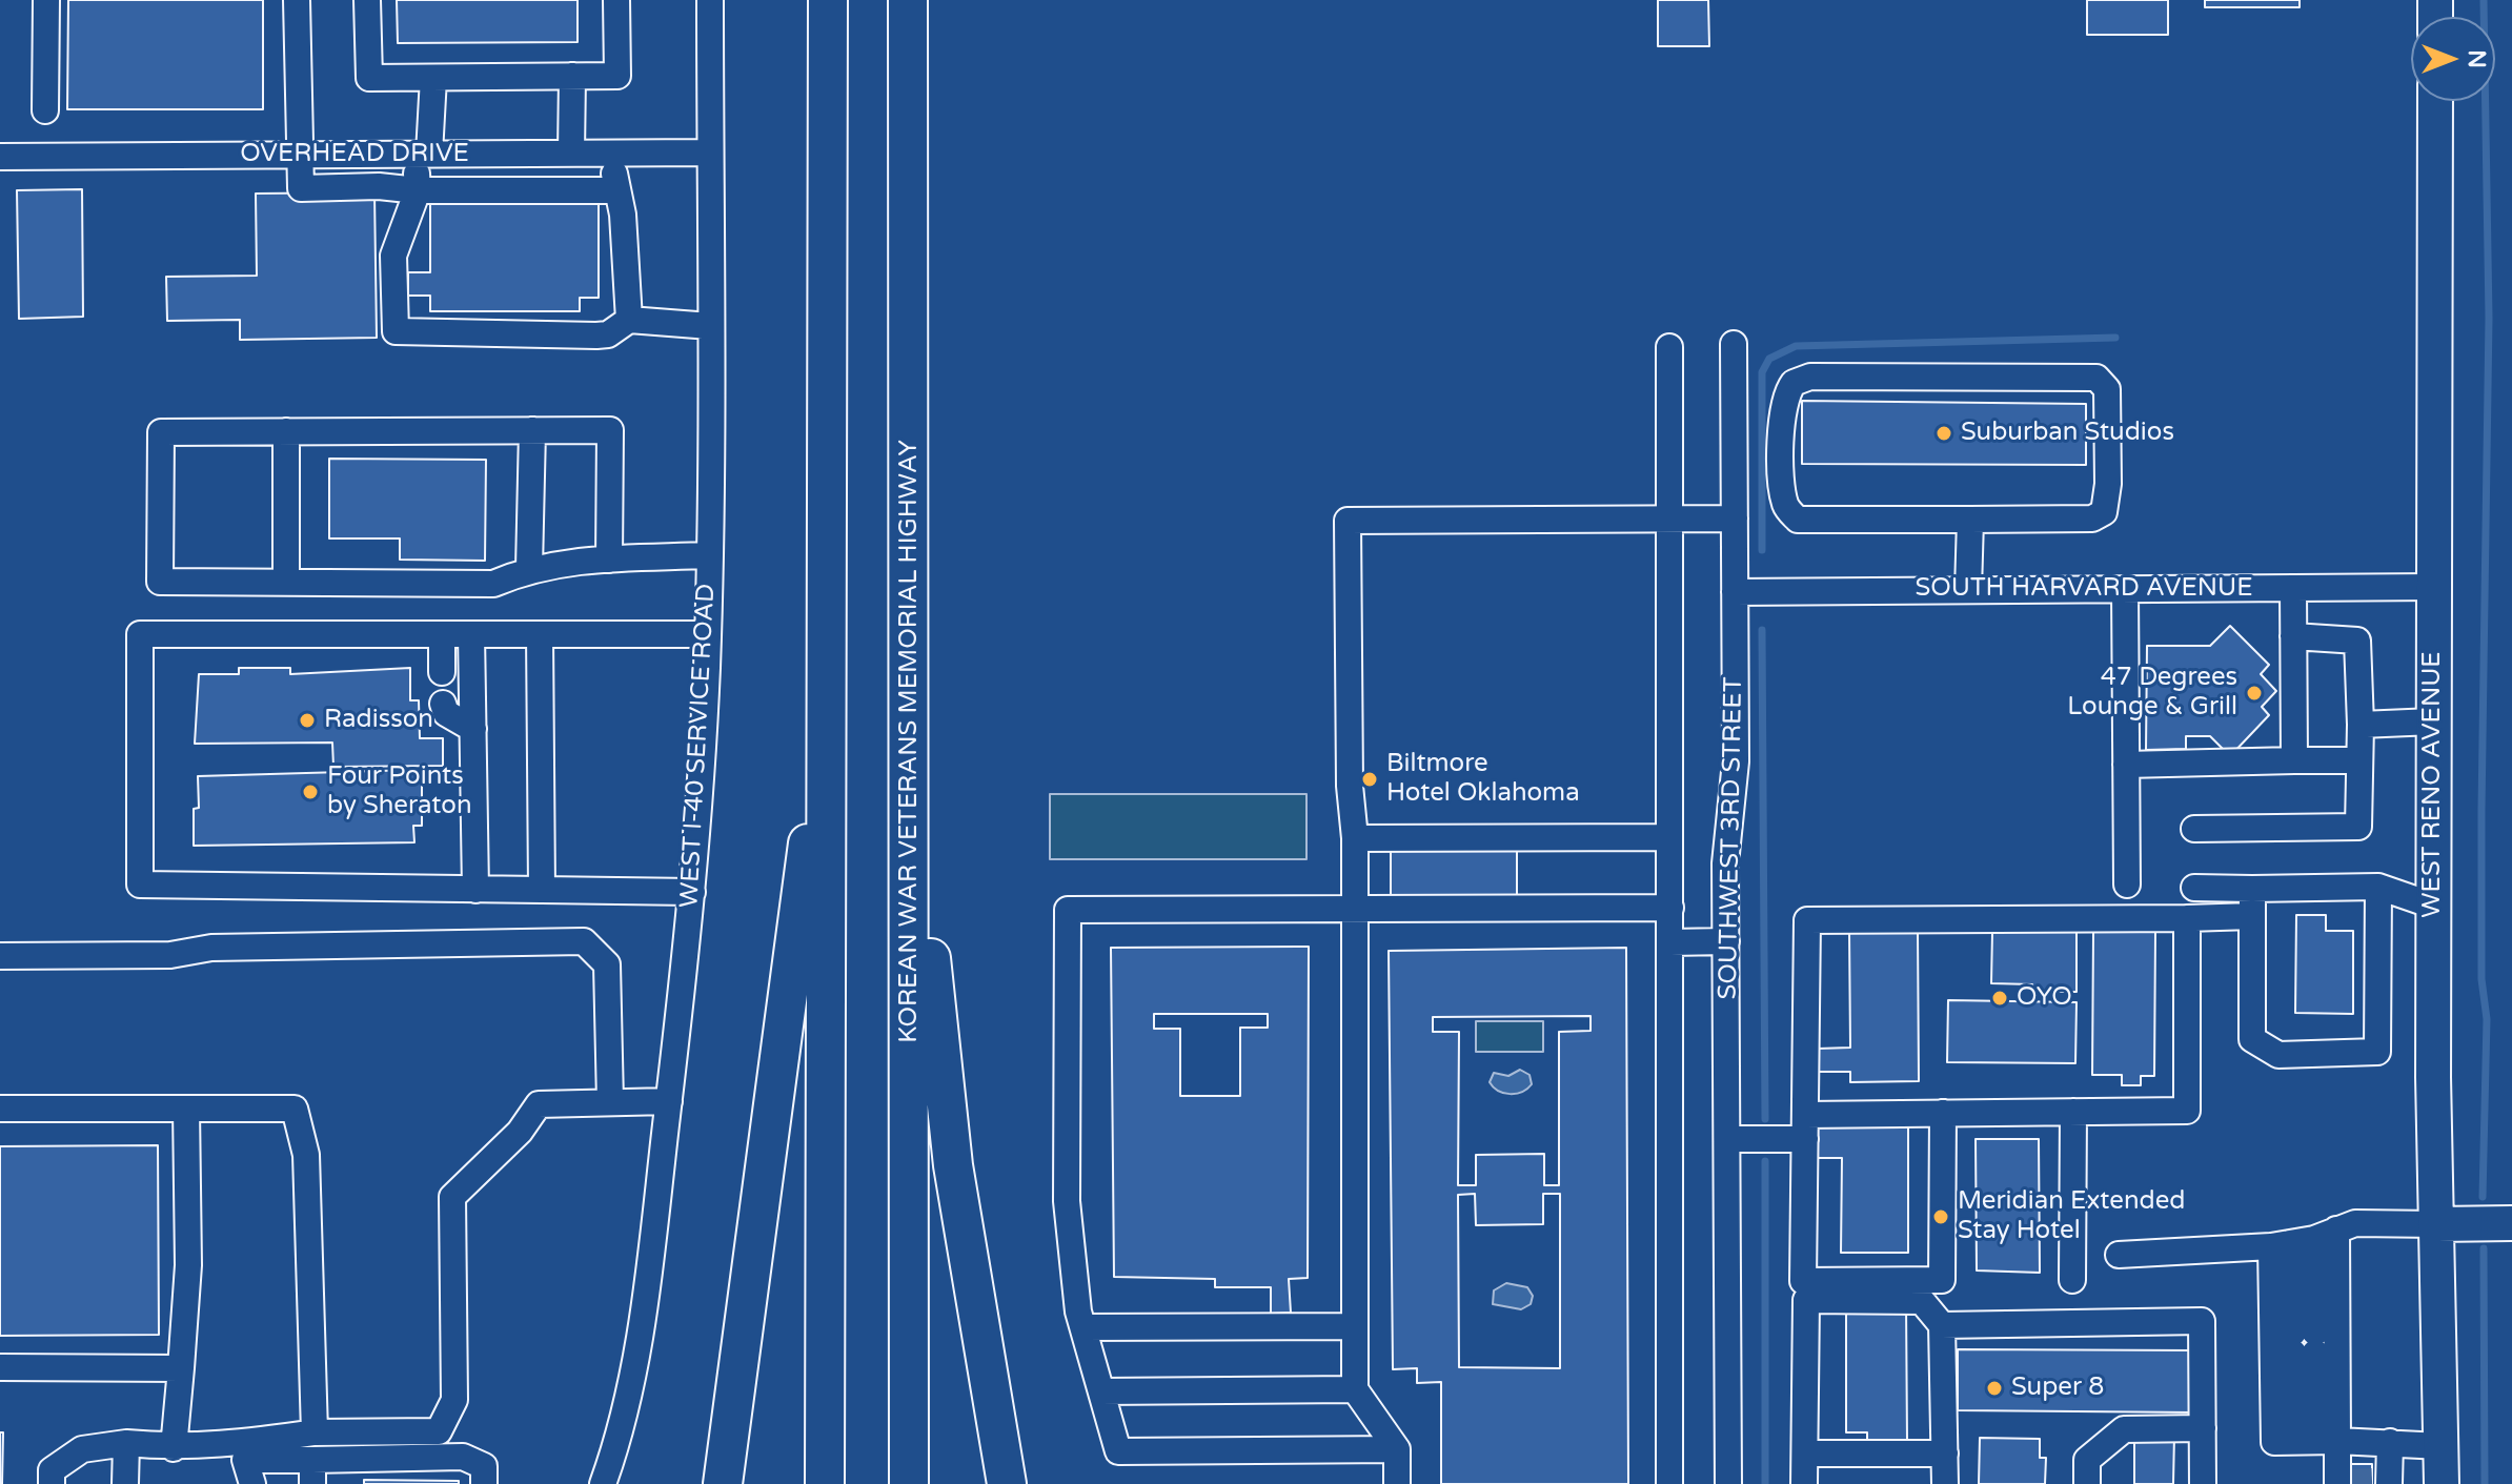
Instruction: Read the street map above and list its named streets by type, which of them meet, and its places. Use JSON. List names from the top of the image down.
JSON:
{
  "streets": {
    "highway": ["KOREAN WAR VETERANS MEMORIAL HIGHWAY"],
    "main road": ["WEST RENO AVENUE"],
    "street": [
      "OVERHEAD DRIVE",
      "SOUTH HARVARD AVENUE",
      "WEST I-40 SERVICE ROAD",
      "SOUTHWEST 3RD STREET"
    ]
  },
  "crossings": [
    ["OVERHEAD DRIVE", "WEST I-40 SERVICE ROAD"],
    ["SOUTH HARVARD AVENUE", "WEST RENO AVENUE"],
    ["SOUTH HARVARD AVENUE", "SOUTHWEST 3RD STREET"]
  ],
  "places": [
    "Suburban Studios",
    "47 Degrees Lounge & Grill",
    "Radisson",
    "Biltmore Hotel Oklahoma",
    "Four Points by Sheraton",
    "OYO",
    "Meridian Extended Stay Hotel",
    "Super 8"
  ],
  "north": "right"
}
